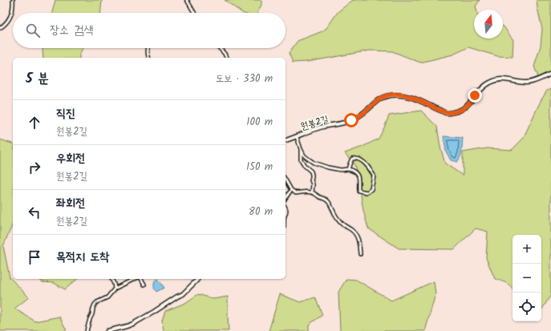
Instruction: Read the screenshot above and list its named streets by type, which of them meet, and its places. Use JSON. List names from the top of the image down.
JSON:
{
  "streets": {
    "main road": ["원봉2길"]
  },
  "north": "top",
  "page": {
    "search": "장소 검색",
    "heading": ["5 분", "도보 · 330 m"],
    "list": [
      ["직진", "원봉2길", "100 m"],
      ["우회전", "원봉2길", "150 m"],
      ["좌회전", "원봉2길", "80 m"],
      "목적지 도착"
    ],
    "map_buttons": ["+", "−"]
  }
}
